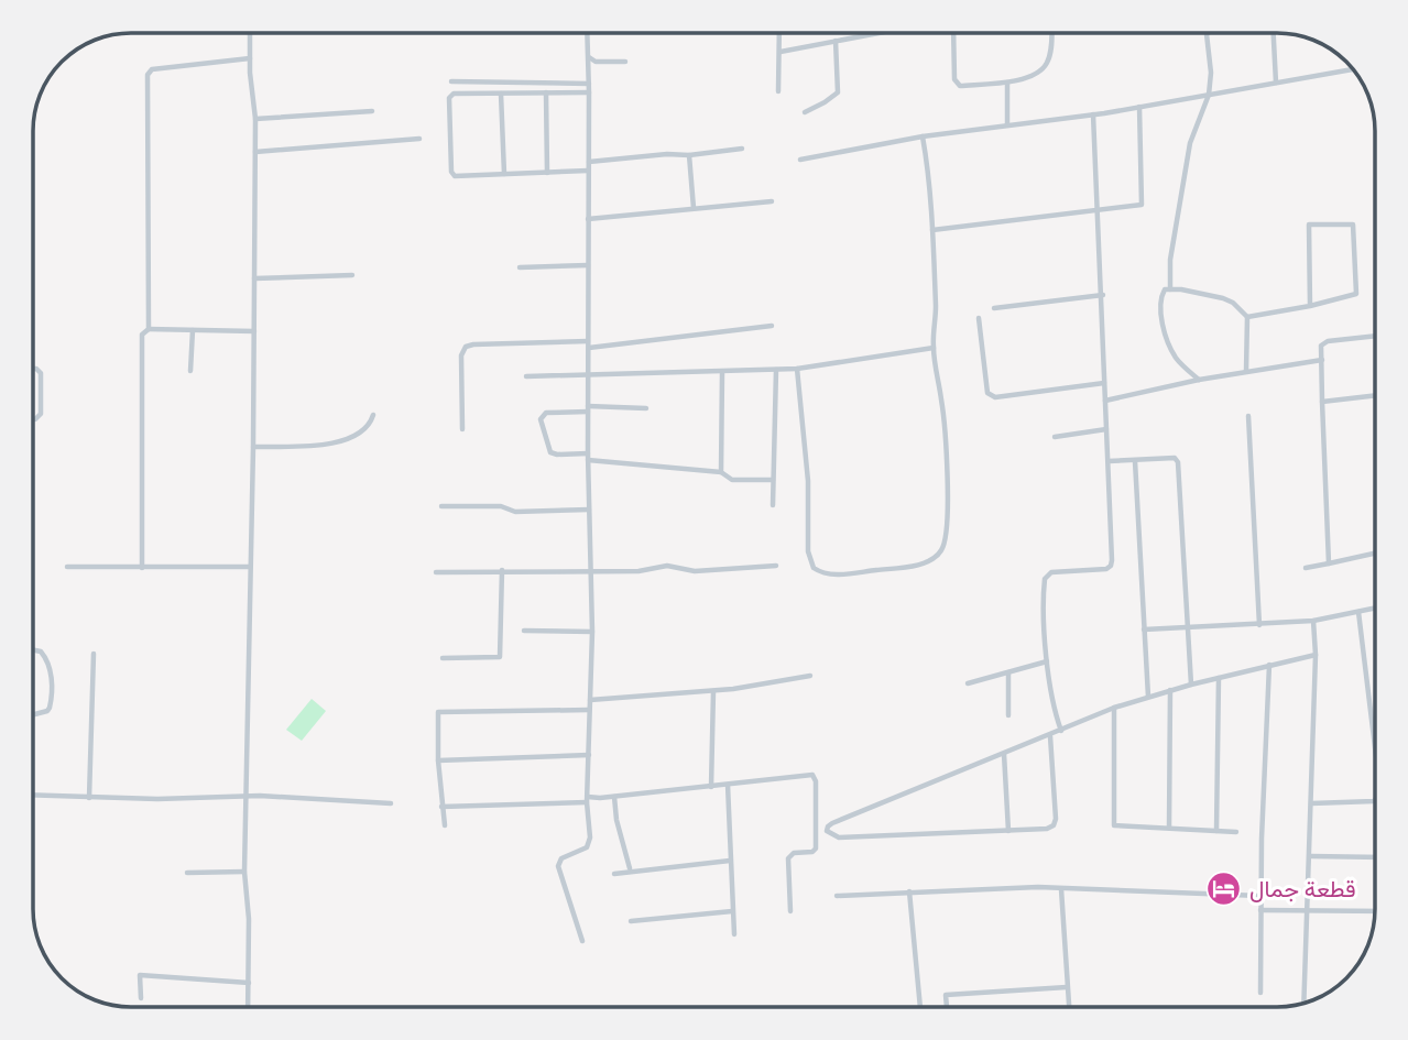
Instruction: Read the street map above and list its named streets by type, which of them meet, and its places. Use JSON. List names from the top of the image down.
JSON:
{
  "places": {
    "hotel": ["قطعة جمال"]
  }
}
